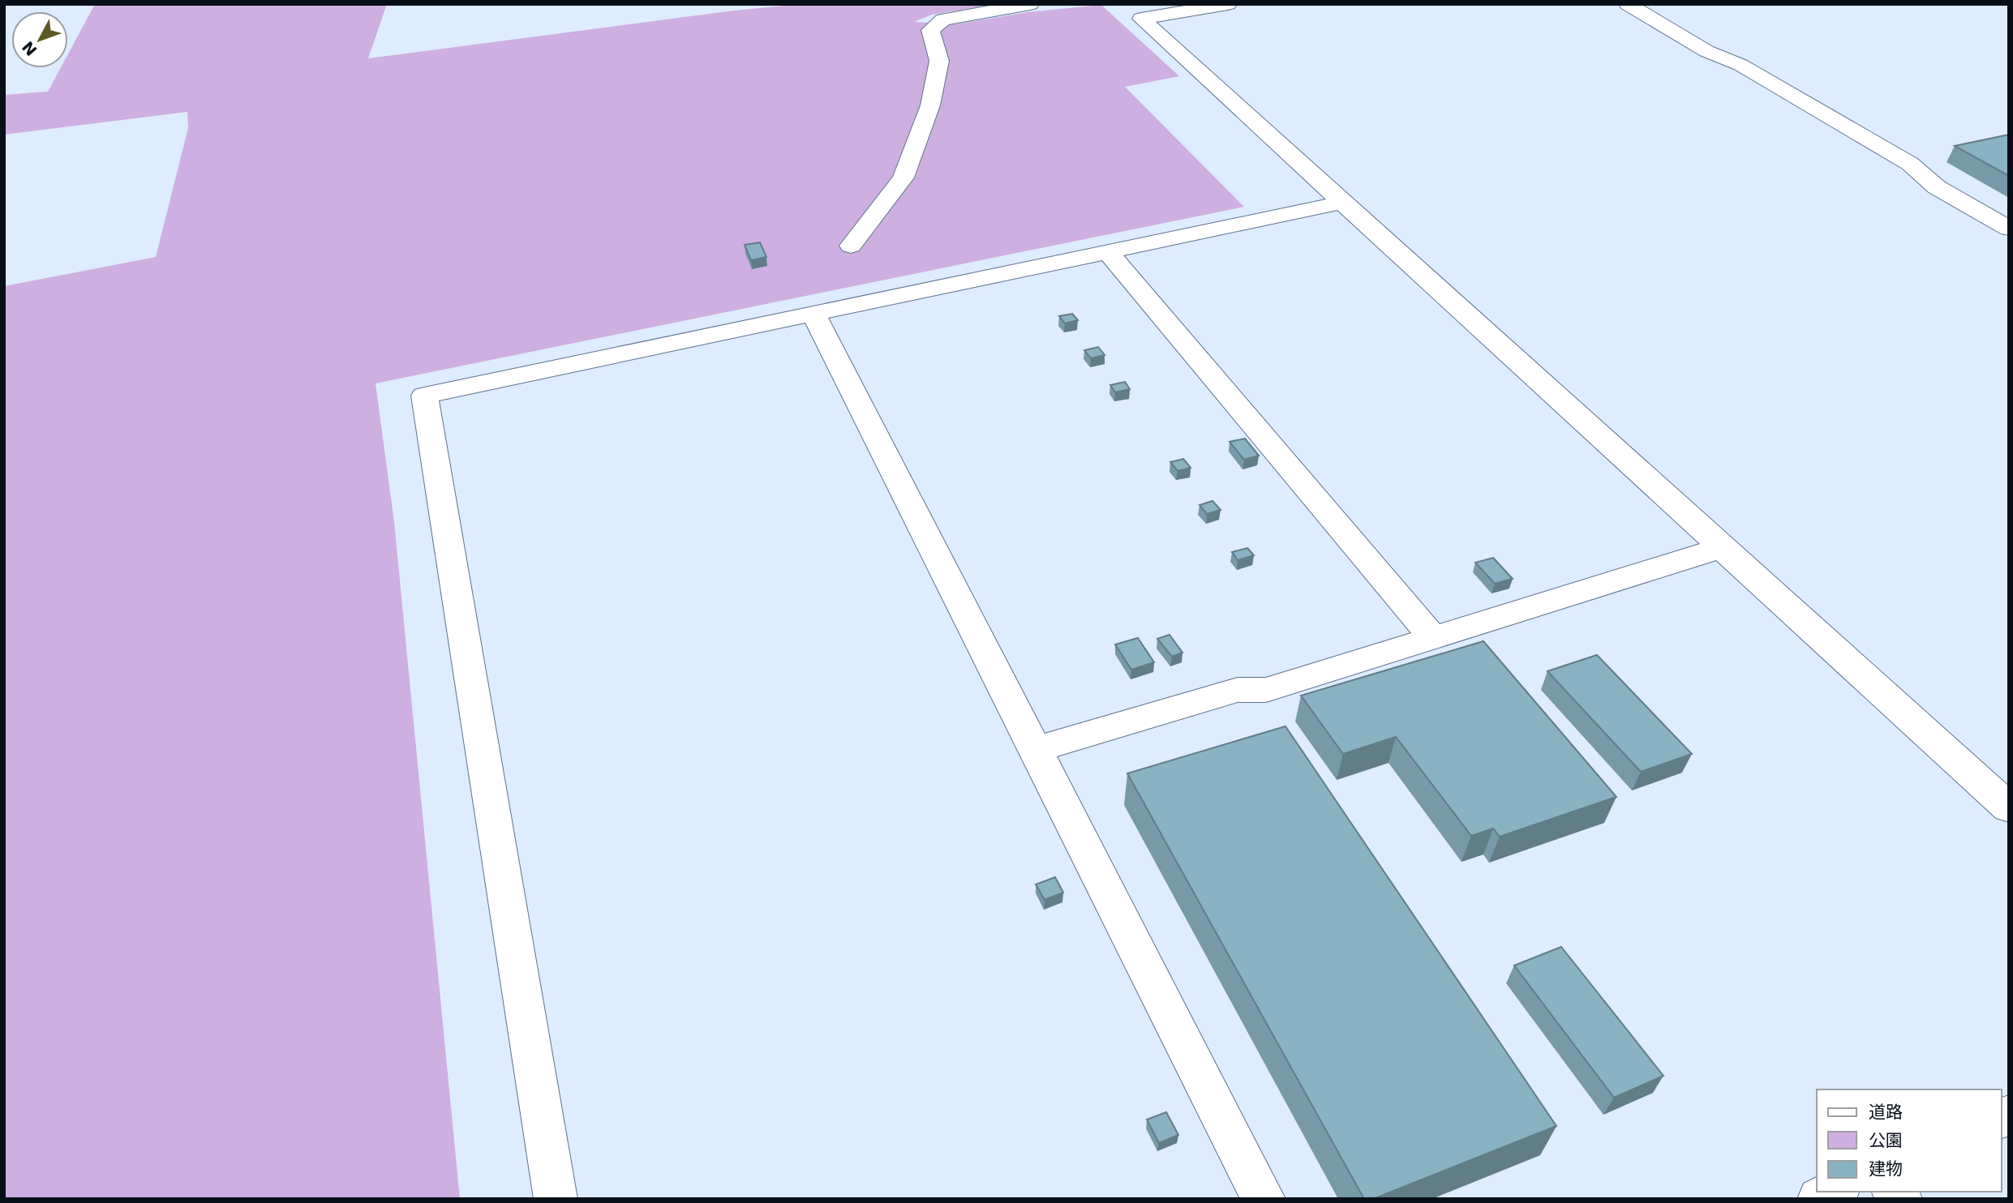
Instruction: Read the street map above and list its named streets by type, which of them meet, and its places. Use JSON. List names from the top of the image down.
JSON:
{
  "legend": ["道路", "公園", "建物"],
  "north": "bottom left"
}
